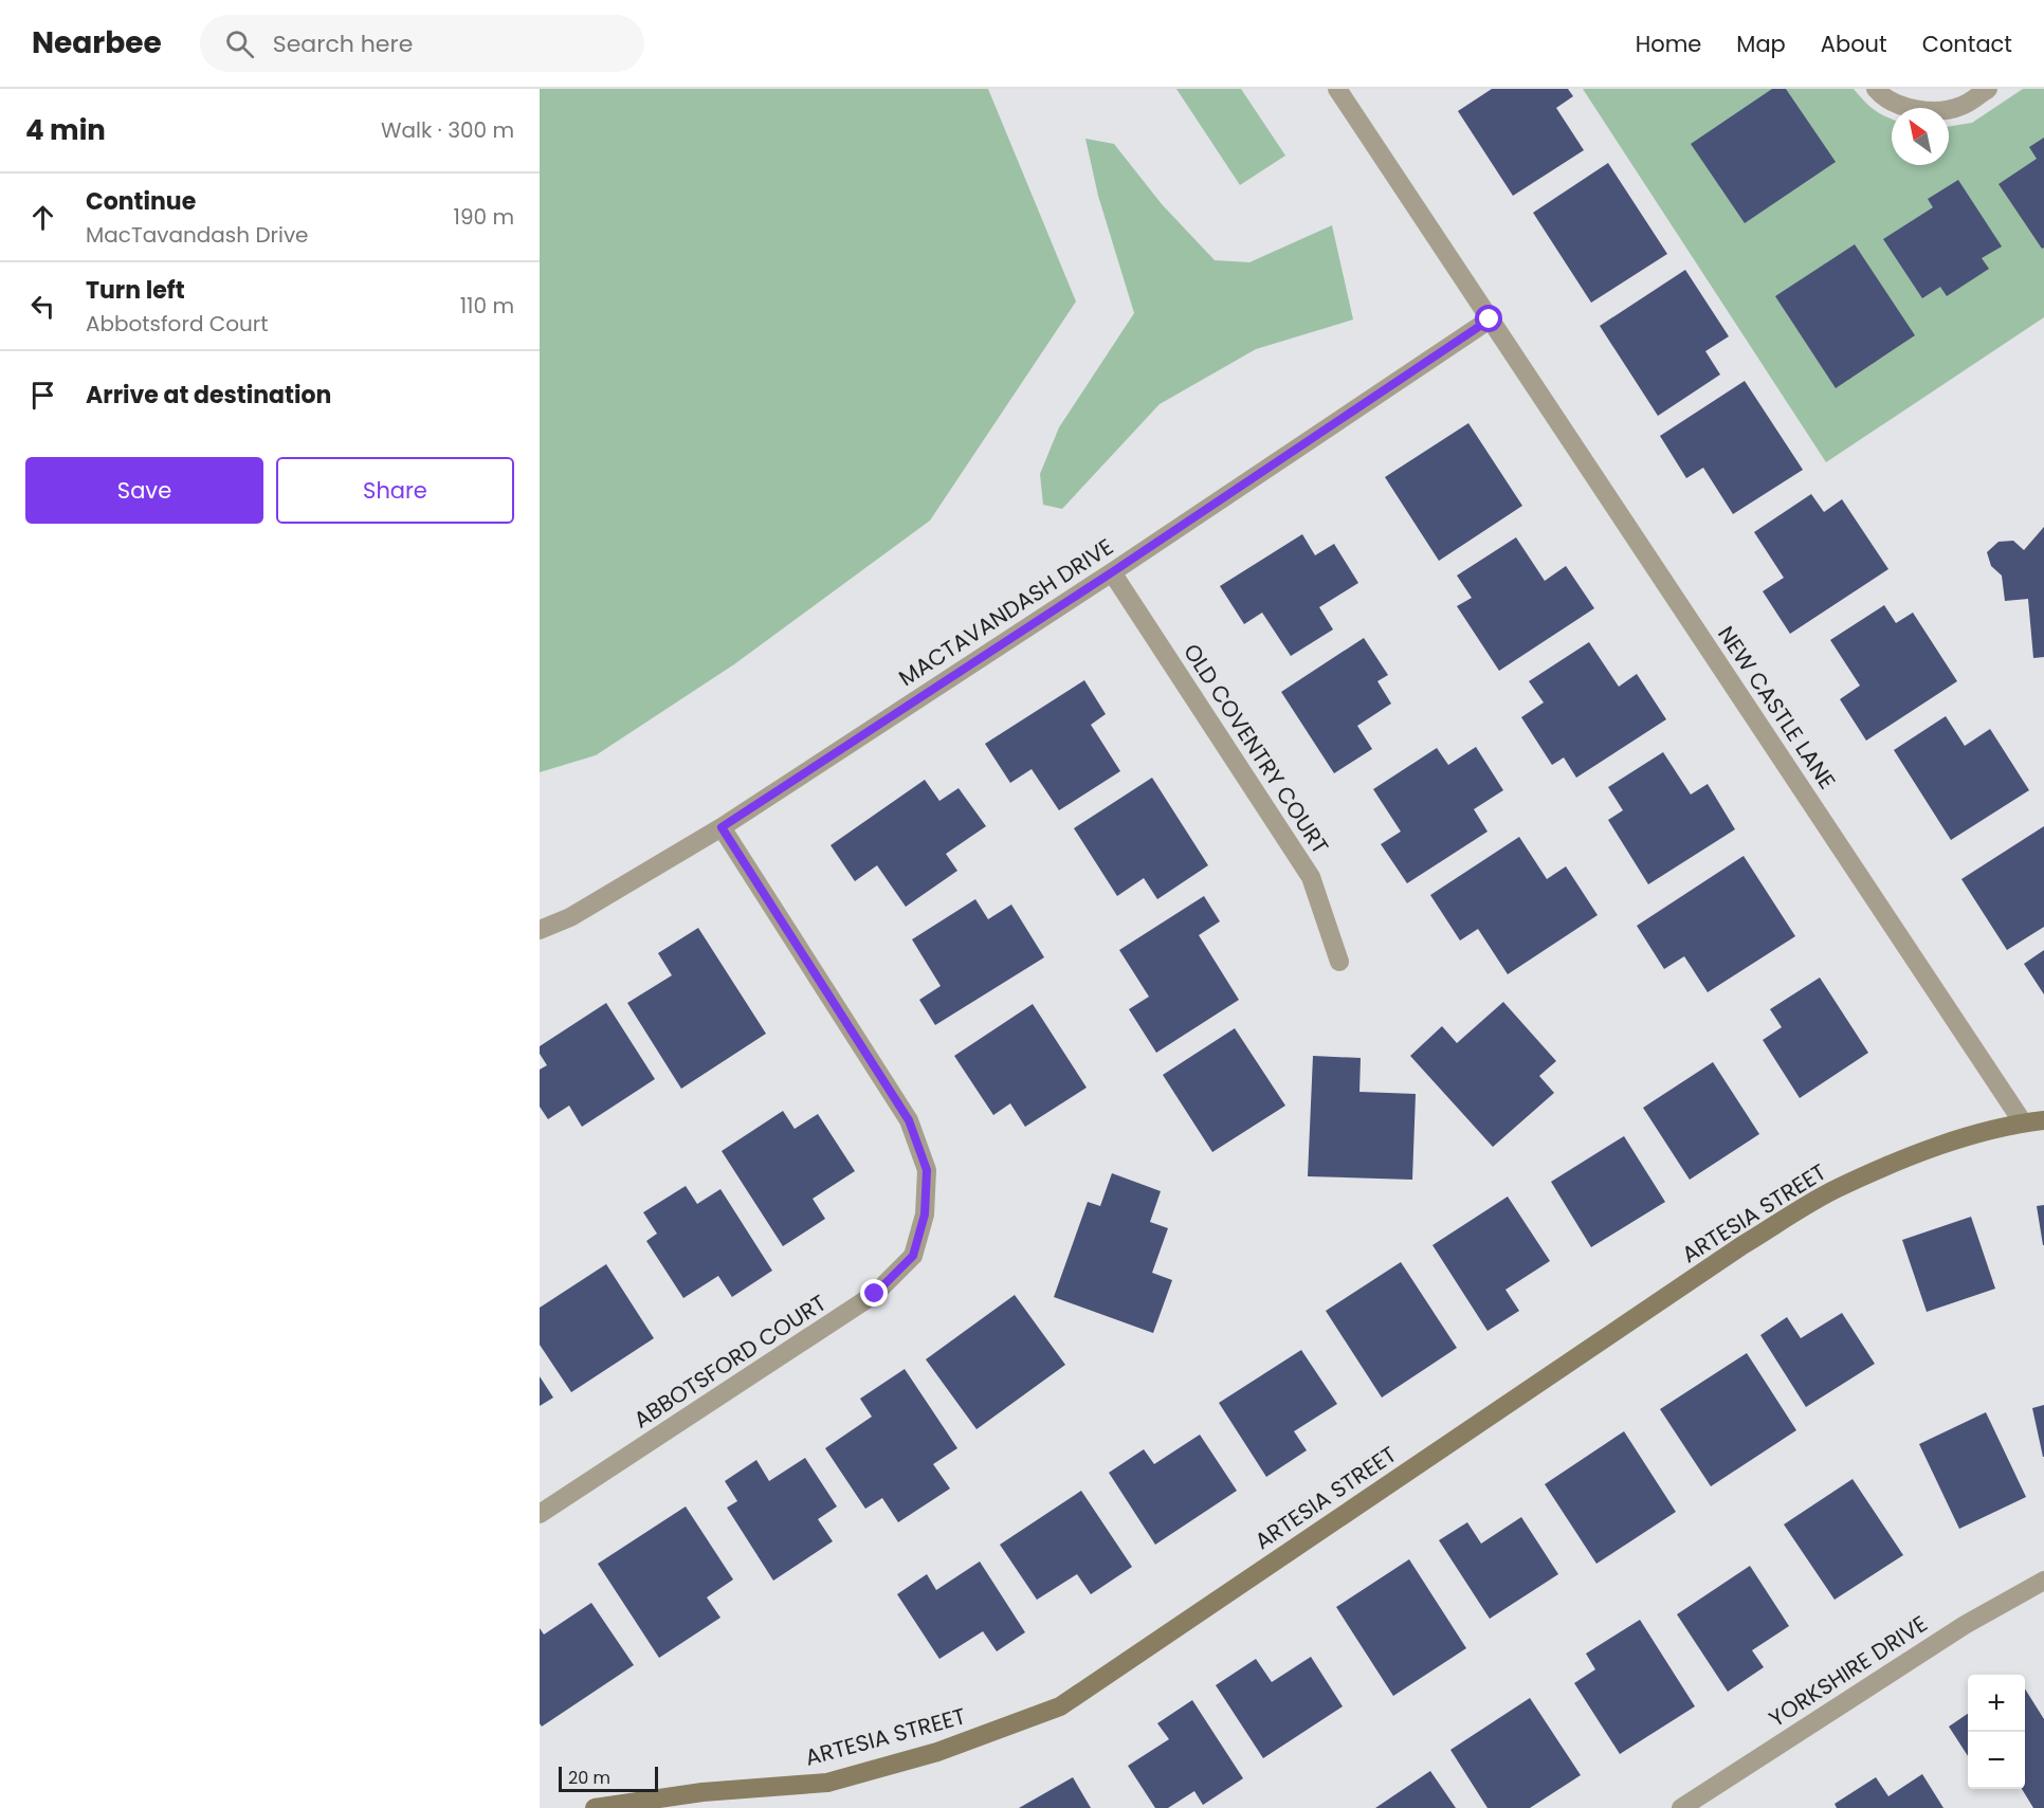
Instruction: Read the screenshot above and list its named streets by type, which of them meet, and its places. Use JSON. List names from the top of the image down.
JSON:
{
  "streets": {
    "street": [
      "MACTAVANDASH DRIVE",
      "NEW CASTLE LANE",
      "OLD COVENTRY COURT",
      "ARTESIA STREET",
      "ABBOTSFORD COURT",
      "YORKSHIRE DRIVE"
    ]
  },
  "crossings": [
    ["MACTAVANDASH DRIVE", "NEW CASTLE LANE"],
    ["MACTAVANDASH DRIVE", "OLD COVENTRY COURT"],
    ["MACTAVANDASH DRIVE", "ABBOTSFORD COURT"],
    ["NEW CASTLE LANE", "ARTESIA STREET"]
  ],
  "scale_bar": "20 m",
  "north": "top left",
  "page": {
    "header": "Nearbee",
    "search": "Search here",
    "nav": [
      "Home",
      "Map",
      "About",
      "Contact"
    ],
    "heading": ["4 min", "Walk · 300 m"],
    "list": [
      ["Continue", "MacTavandash Drive", "190 m"],
      ["Turn left", "Abbotsford Court", "110 m"],
      "Arrive at destination"
    ],
    "buttons": ["Save", "Share"],
    "map_buttons": ["+", "−"],
    "scale": "20 m"
  }
}
